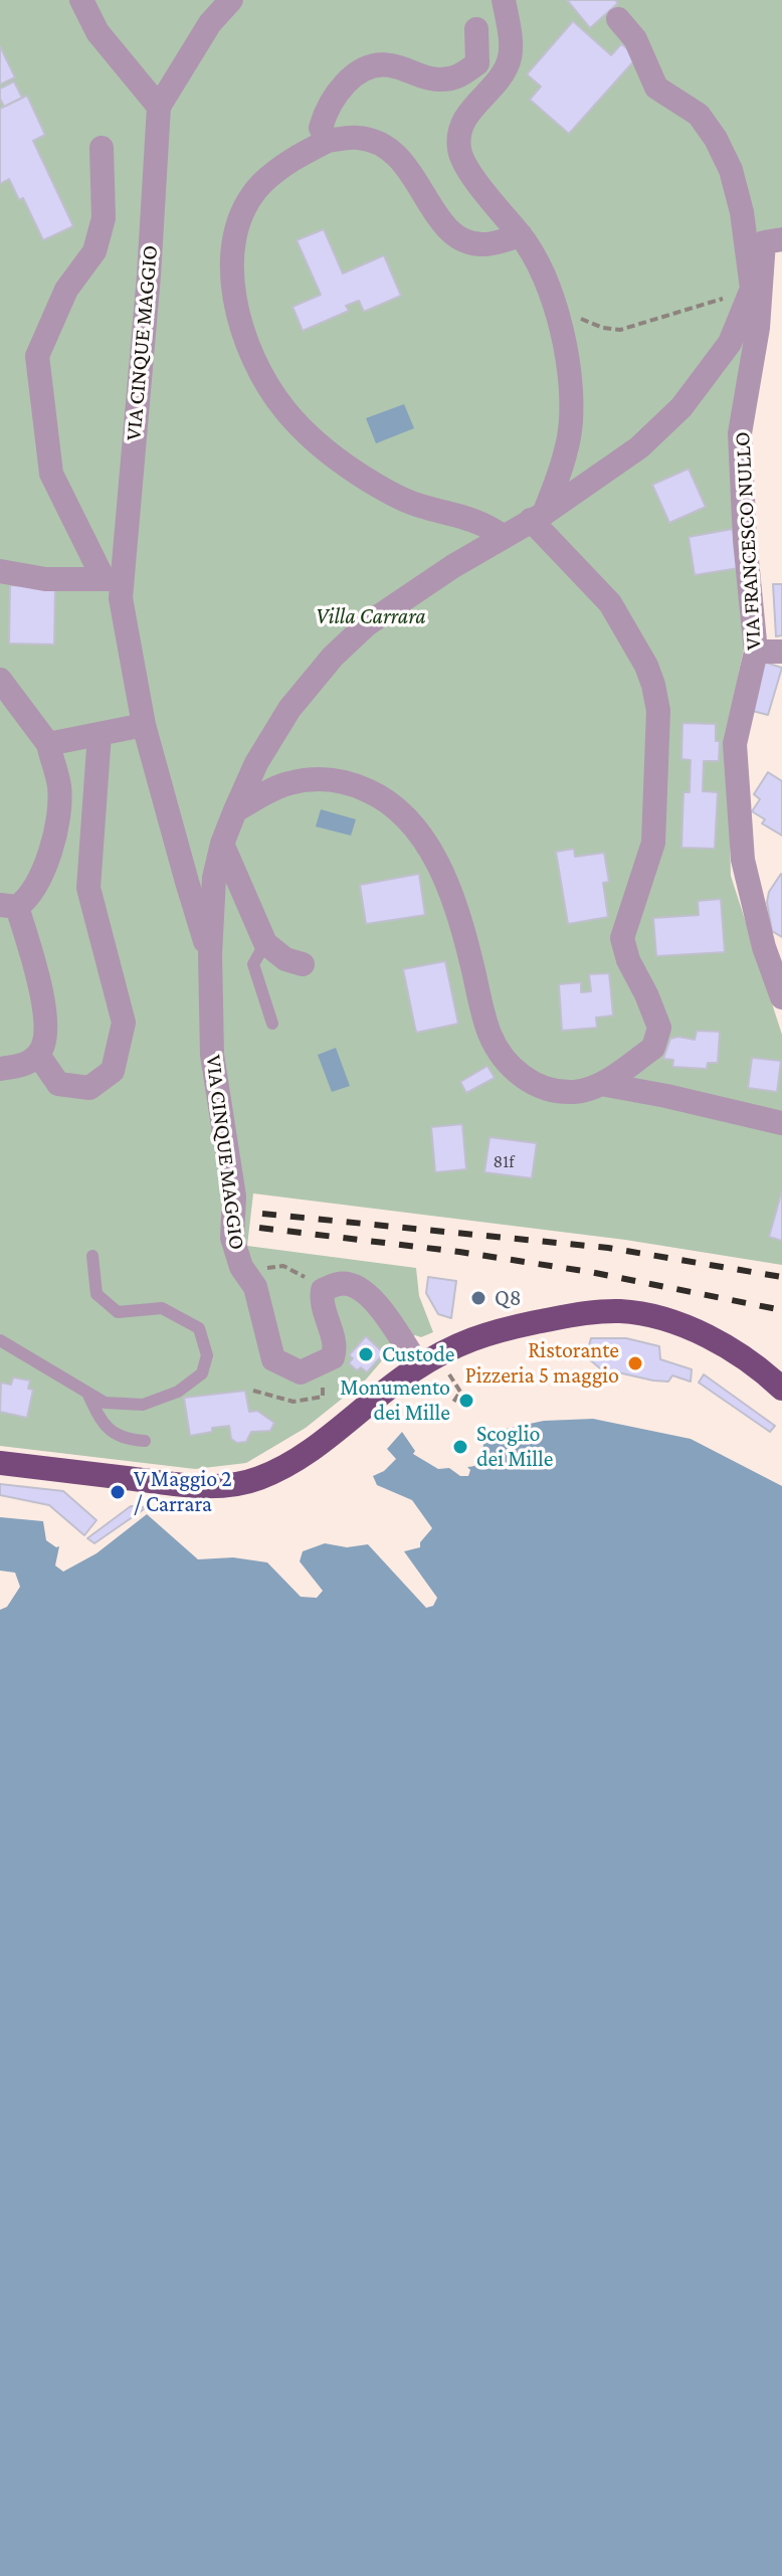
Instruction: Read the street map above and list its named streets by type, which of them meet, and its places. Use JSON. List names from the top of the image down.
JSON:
{
  "streets": {
    "street": ["VIA CINQUE MAGGIO", "VIA FRANCESCO NULLO"]
  },
  "parks": ["Villa Carrara"],
  "places": [
    "Q8",
    "Custode",
    "Ristorante Pizzeria 5 maggio",
    "Monumento dei Mille",
    "Scoglio dei Mille",
    "V Maggio 2 / Carrara"
  ],
  "house_numbers": ["81f"]
}
